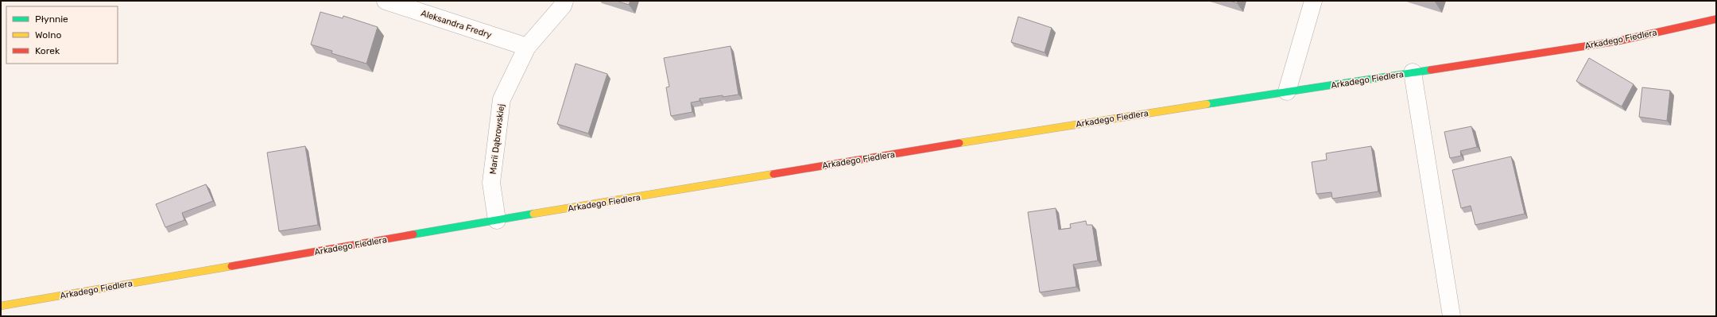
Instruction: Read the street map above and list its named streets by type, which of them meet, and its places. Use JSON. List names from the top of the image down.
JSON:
{
  "streets": {
    "street": ["Aleksandra Fredry", "Arkadego Fiedlera", "Marii Dąbrowskiej"]
  },
  "crossings": [
    ["Aleksandra Fredry", "Marii Dąbrowskiej"],
    ["Arkadego Fiedlera", "Marii Dąbrowskiej"]
  ],
  "legend": ["Płynnie", "Wolno", "Korek"]
}
